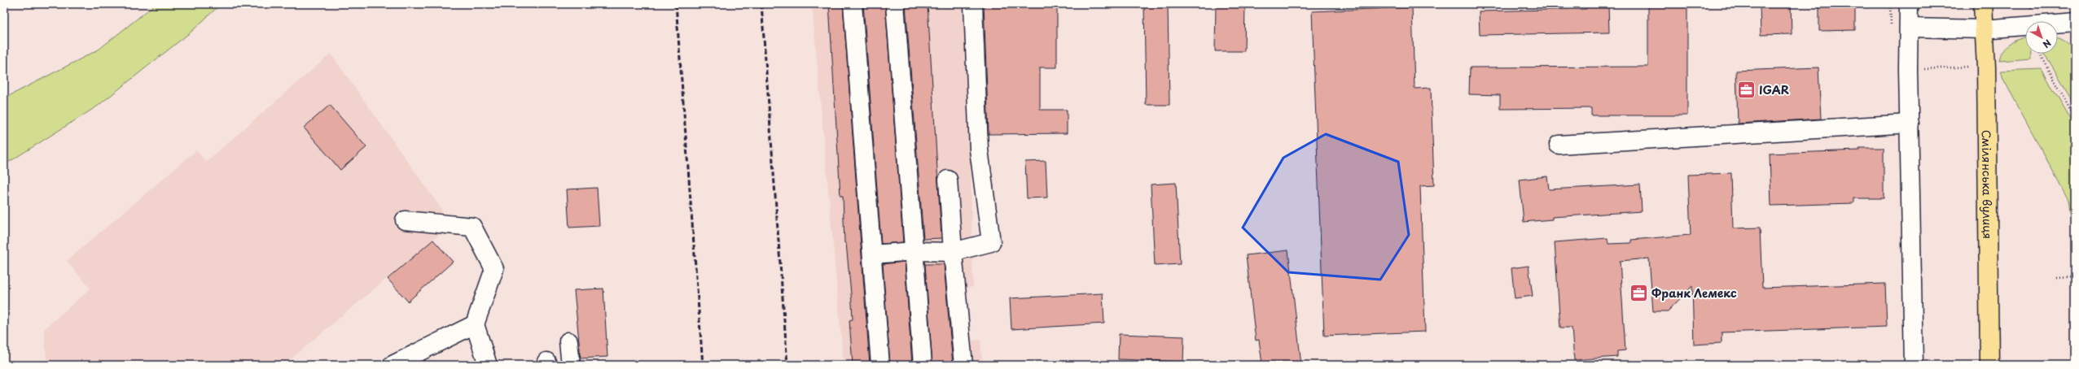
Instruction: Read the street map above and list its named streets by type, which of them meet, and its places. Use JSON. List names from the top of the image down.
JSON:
{
  "streets": {
    "main road": ["Смілянська вулиця"]
  },
  "places": {
    "office": ["IGAR", "Франк Лемекс"]
  },
  "north": "bottom right"
}
